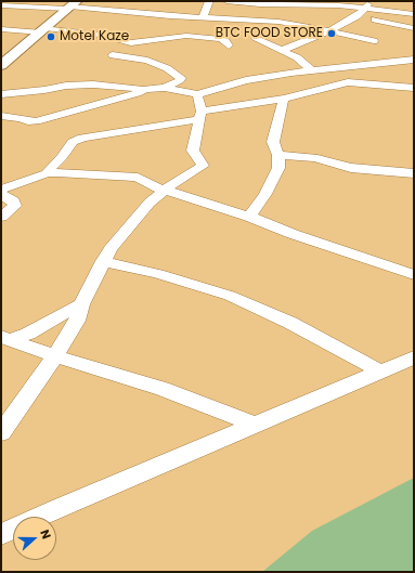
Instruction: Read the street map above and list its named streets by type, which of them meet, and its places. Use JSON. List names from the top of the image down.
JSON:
{
  "places": ["BTC FOOD STORE", "Motel Kaze"],
  "north": "right"
}
